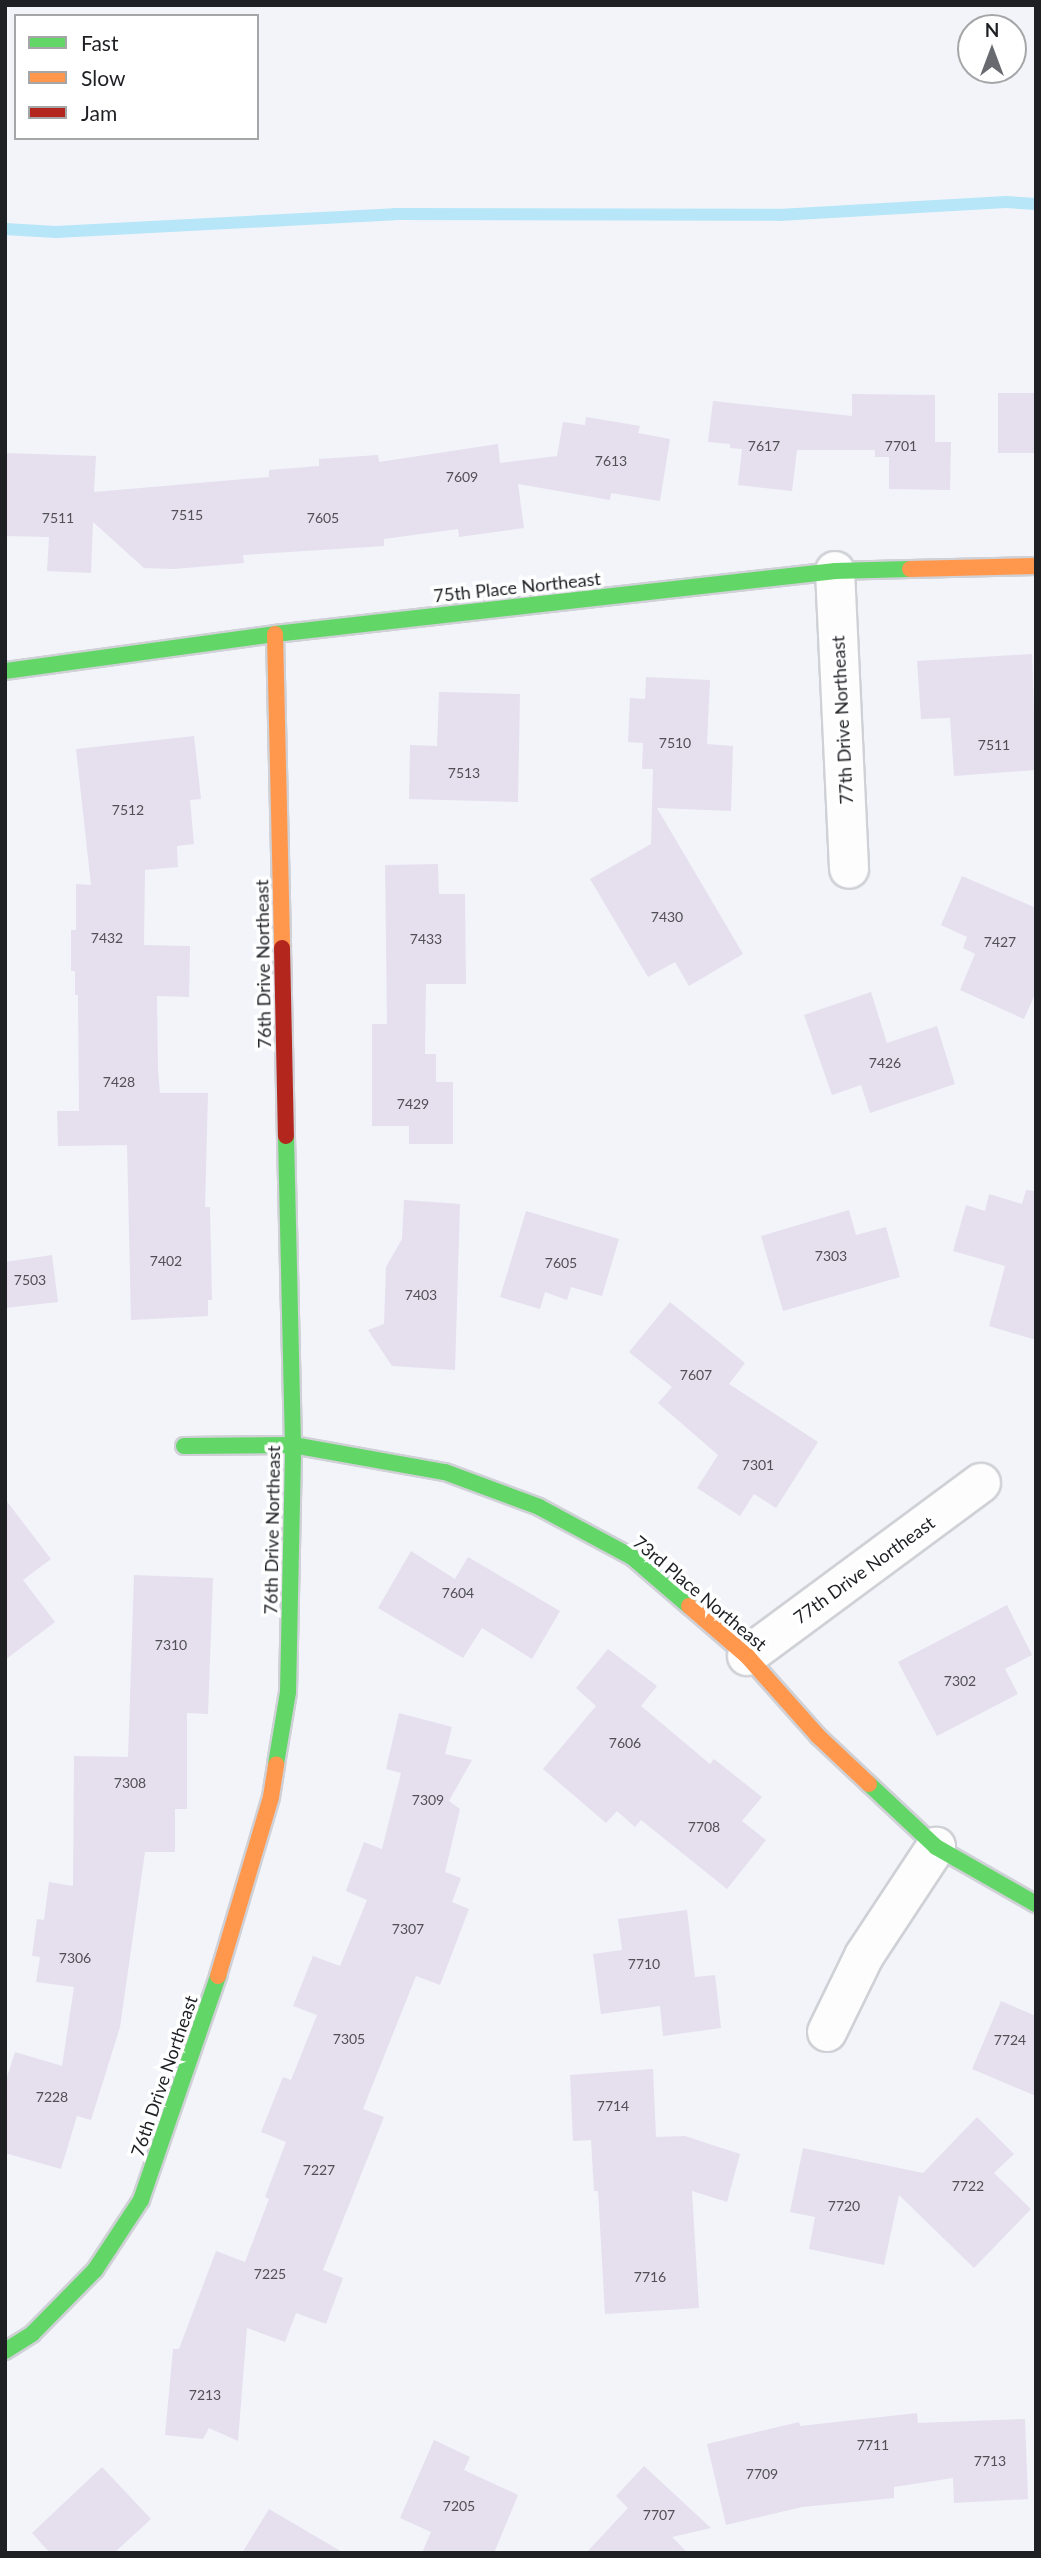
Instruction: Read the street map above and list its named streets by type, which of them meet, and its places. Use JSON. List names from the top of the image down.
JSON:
{
  "streets": {
    "street": [
      "75th Place Northeast",
      "77th Drive Northeast",
      "76th Drive Northeast",
      "73rd Place Northeast"
    ]
  },
  "crossings": [
    ["75th Place Northeast", "77th Drive Northeast"],
    ["75th Place Northeast", "76th Drive Northeast"],
    ["77th Drive Northeast", "73rd Place Northeast"],
    ["76th Drive Northeast", "73rd Place Northeast"]
  ],
  "house_numbers": [
    "7617",
    "7701",
    "7613",
    "7609",
    "7515",
    "7511",
    "7605",
    "7510",
    "7511",
    "7513",
    "7512",
    "7430",
    "7432",
    "7433",
    "7427",
    "7426",
    "7428",
    "7429",
    "7303",
    "7402",
    "7605",
    "7503",
    "7403",
    "7607",
    "7301",
    "7604",
    "7310",
    "7302",
    "7606",
    "7308",
    "7309",
    "7708",
    "7307",
    "7306",
    "7710",
    "7305",
    "7724",
    "7228",
    "7714",
    "7227",
    "7722",
    "7720",
    "7225",
    "7716",
    "7213",
    "7711",
    "7713",
    "7709",
    "7205",
    "7707"
  ],
  "legend": ["Fast", "Slow", "Jam"],
  "north": "top"
}
